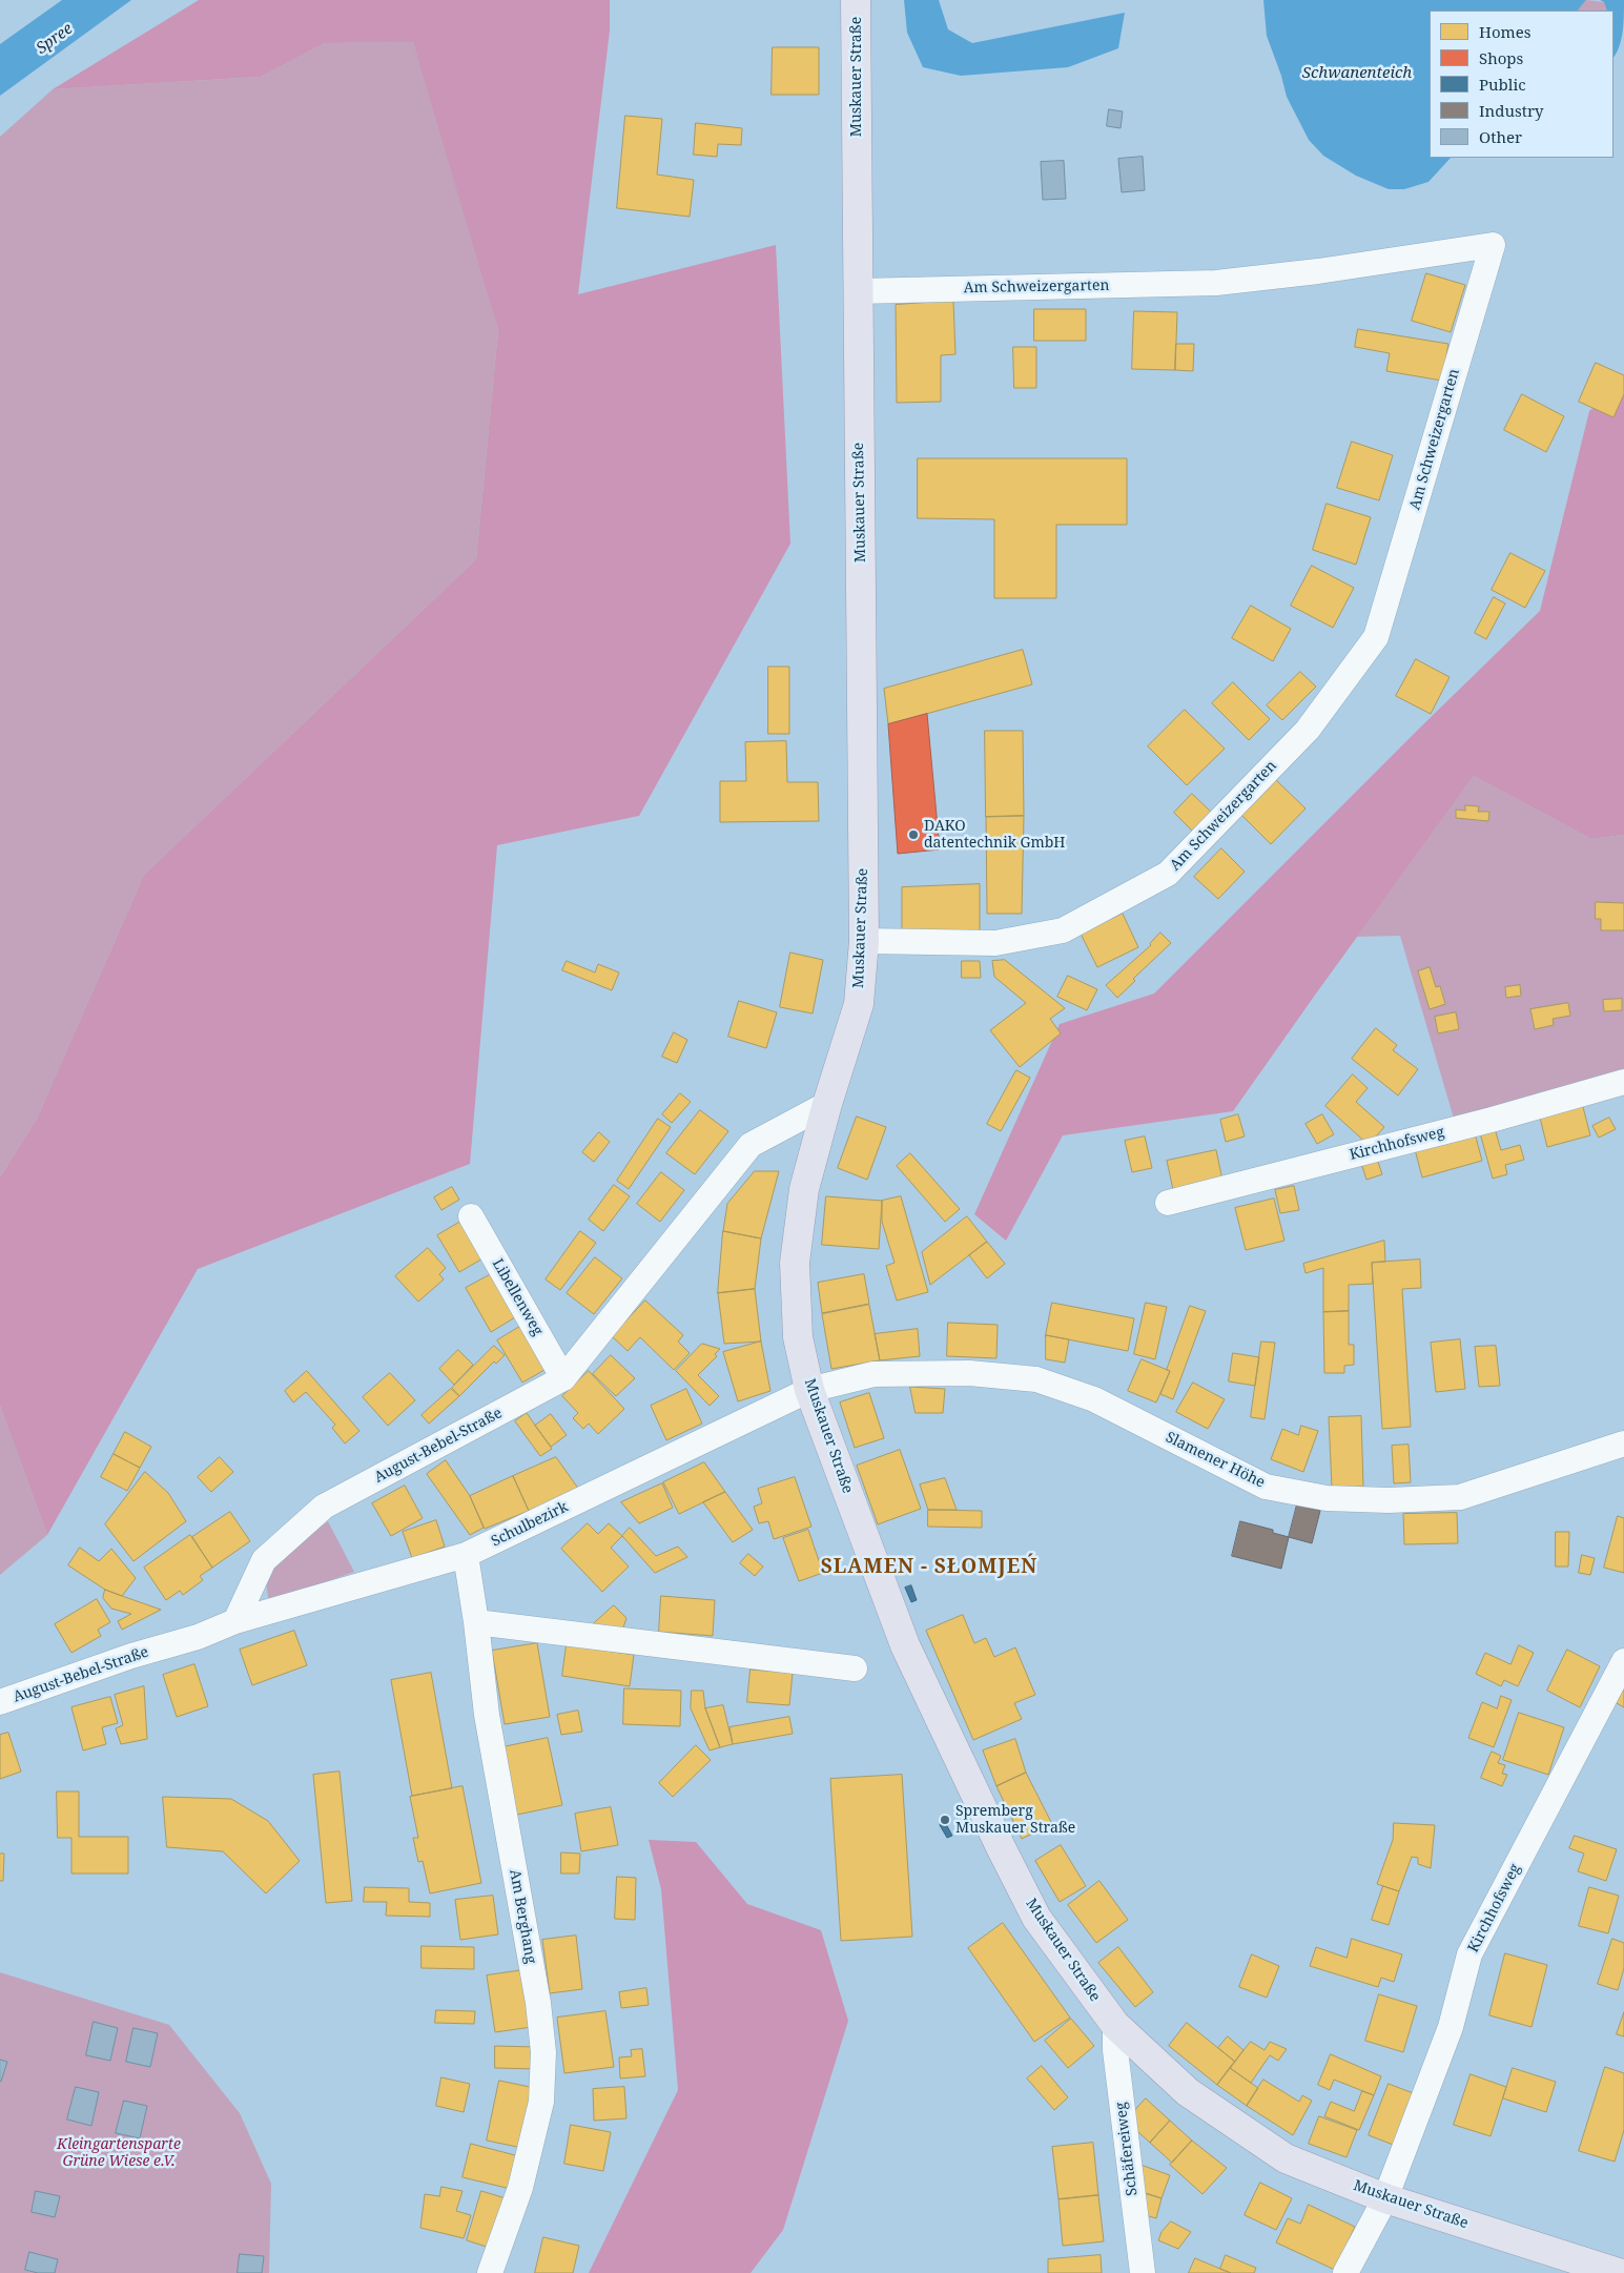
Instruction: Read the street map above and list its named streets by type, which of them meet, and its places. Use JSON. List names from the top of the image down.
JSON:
{
  "streets": {
    "main road": ["Muskauer Straße"],
    "street": [
      "Am Schweizergarten",
      "Kirchhofsweg",
      "Libellenweg",
      "August-Bebel-Straße",
      "Slamener Höhe",
      "Schulbezirk",
      "Am Berghang",
      "Schäfereiweg"
    ]
  },
  "crossings": [
    ["Muskauer Straße", "Am Schweizergarten"],
    ["Muskauer Straße", "Kirchhofsweg"],
    ["Muskauer Straße", "August-Bebel-Straße"],
    ["Muskauer Straße", "Slamener Höhe"],
    ["Muskauer Straße", "Schulbezirk"],
    ["Muskauer Straße", "Schäfereiweg"],
    ["Libellenweg", "August-Bebel-Straße"],
    ["August-Bebel-Straße", "Schulbezirk"],
    ["Slamener Höhe", "Schulbezirk"],
    ["Schulbezirk", "Am Berghang"]
  ],
  "districts": ["SLAMEN - SŁOMJEŃ"],
  "water": ["Spree", "Schwanenteich"],
  "parks": ["Kleingartensparte Grüne Wiese e.V."],
  "places": ["DAKO datentechnik GmbH", "Spremberg Muskauer Straße"],
  "legend": [
    "Homes",
    "Shops",
    "Public",
    "Industry",
    "Other"
  ]
}
